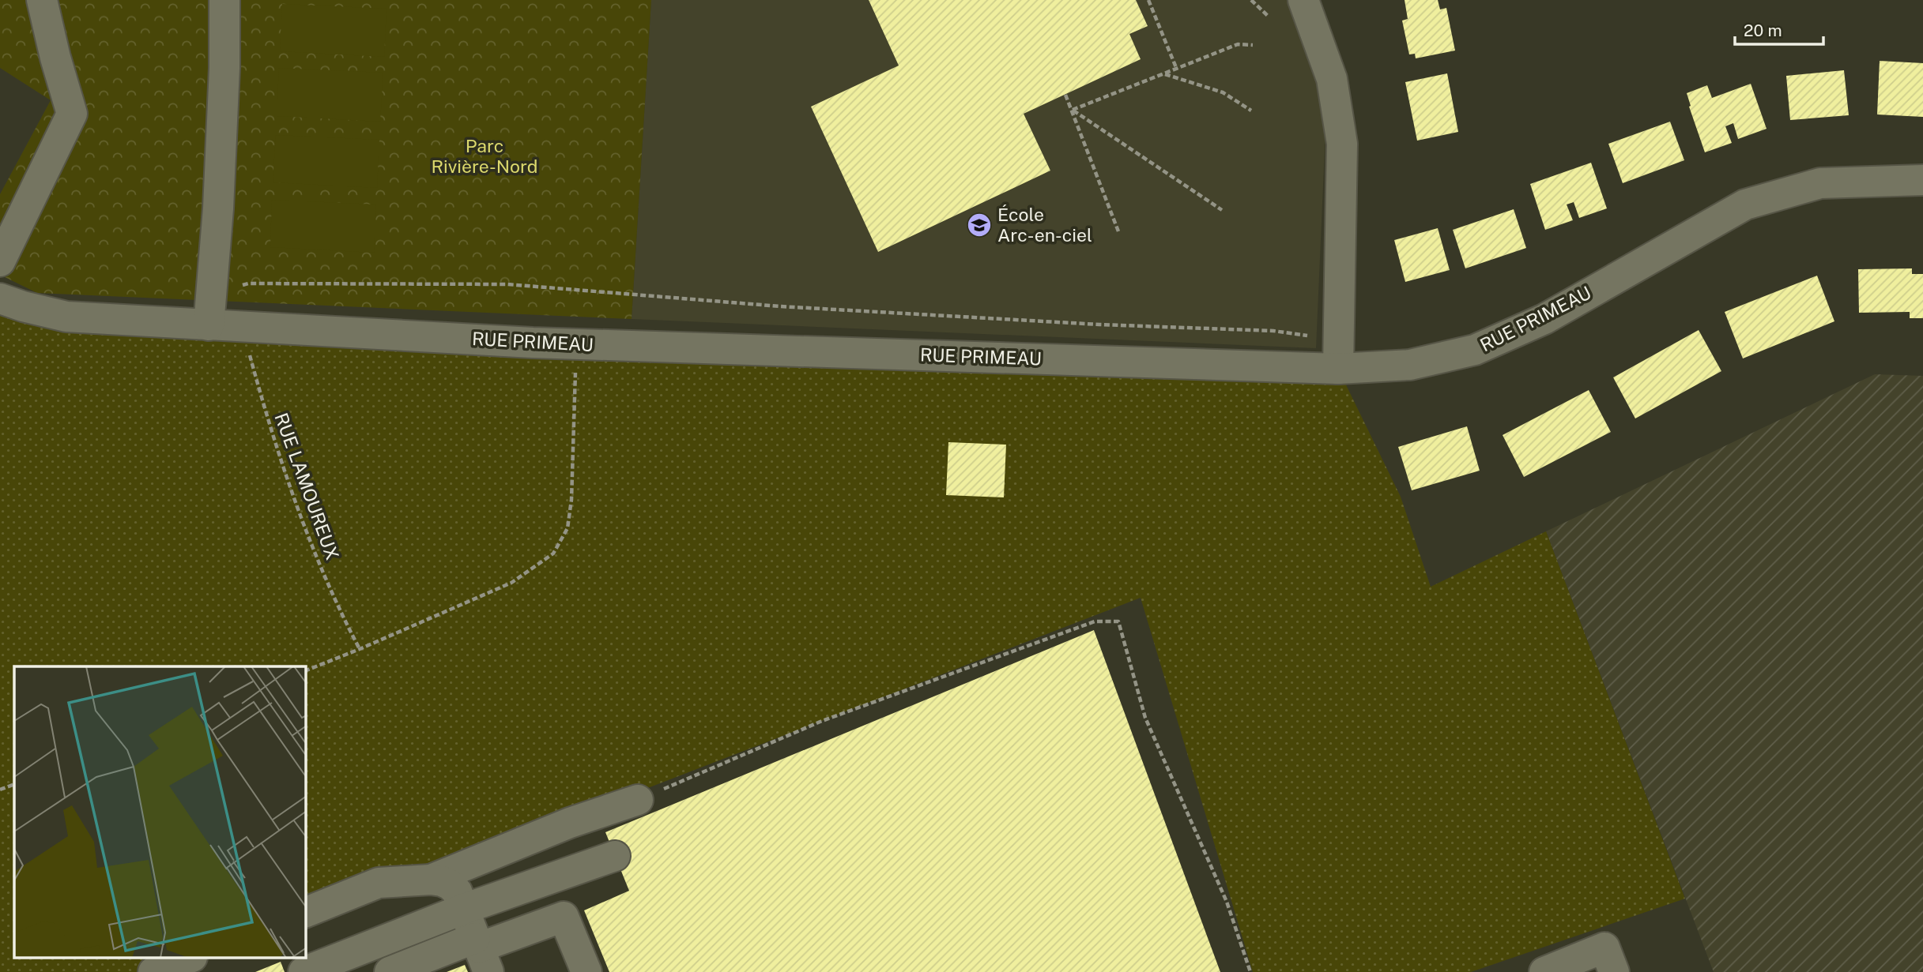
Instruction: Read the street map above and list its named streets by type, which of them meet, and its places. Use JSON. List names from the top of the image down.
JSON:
{
  "streets": {
    "street": ["RUE PRIMEAU"],
    "path": ["RUE LAMOUREUX"]
  },
  "crossings": [
    ["RUE PRIMEAU", "RUE LAMOUREUX"]
  ],
  "parks": ["Parc Rivière-Nord"],
  "places": {
    "school or university": ["École Arc-en-ciel"]
  },
  "scale_bar": "20 m"
}
